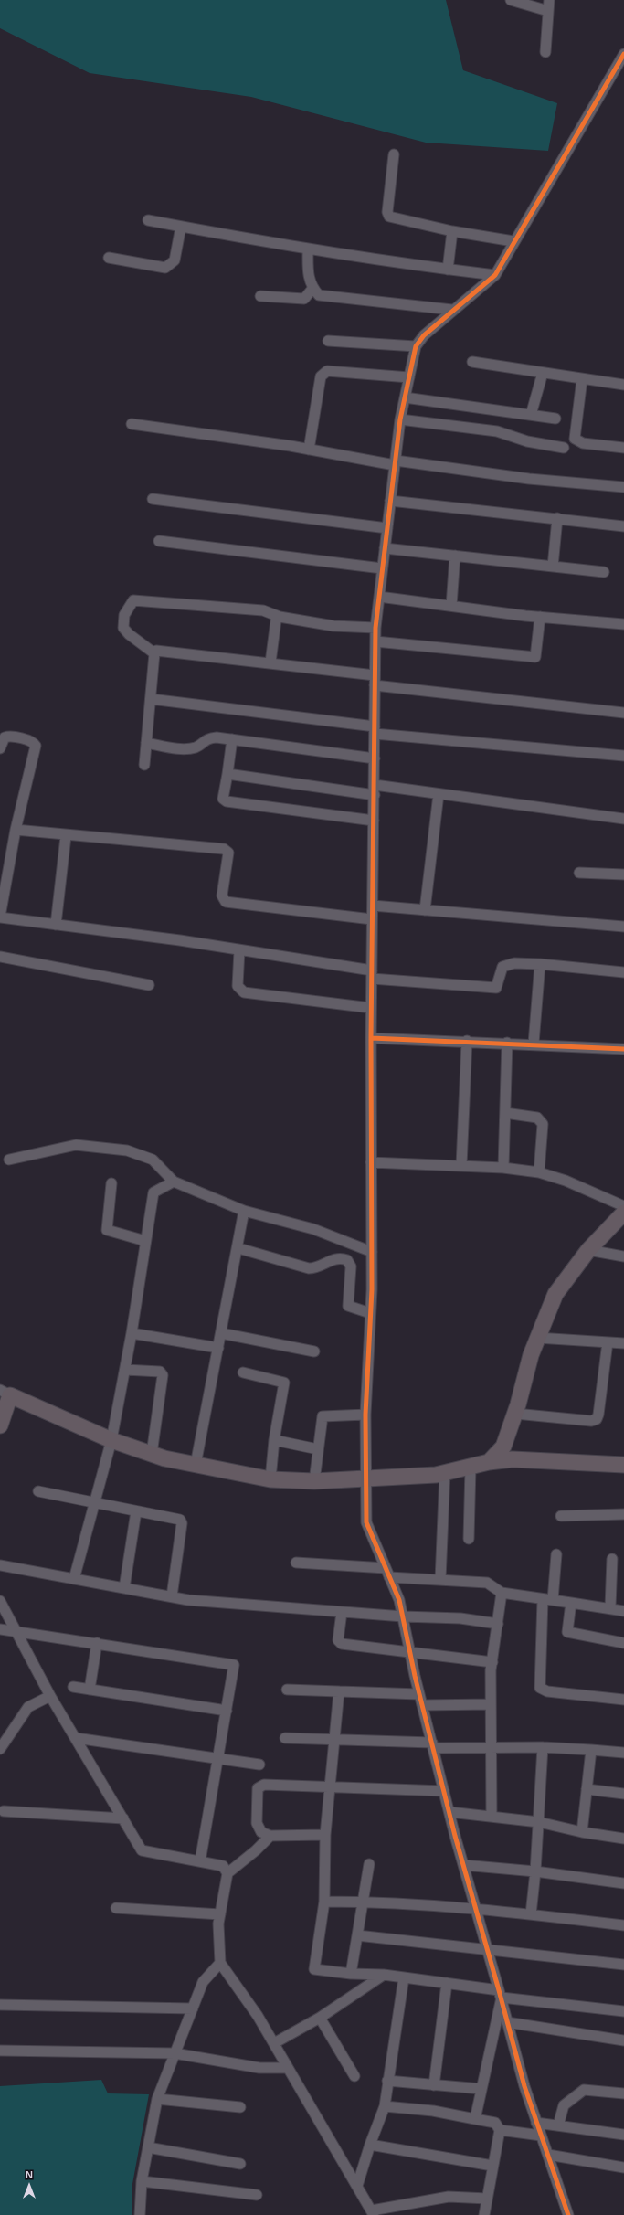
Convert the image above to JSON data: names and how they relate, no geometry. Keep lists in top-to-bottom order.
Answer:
{
  "north": "top"
}
